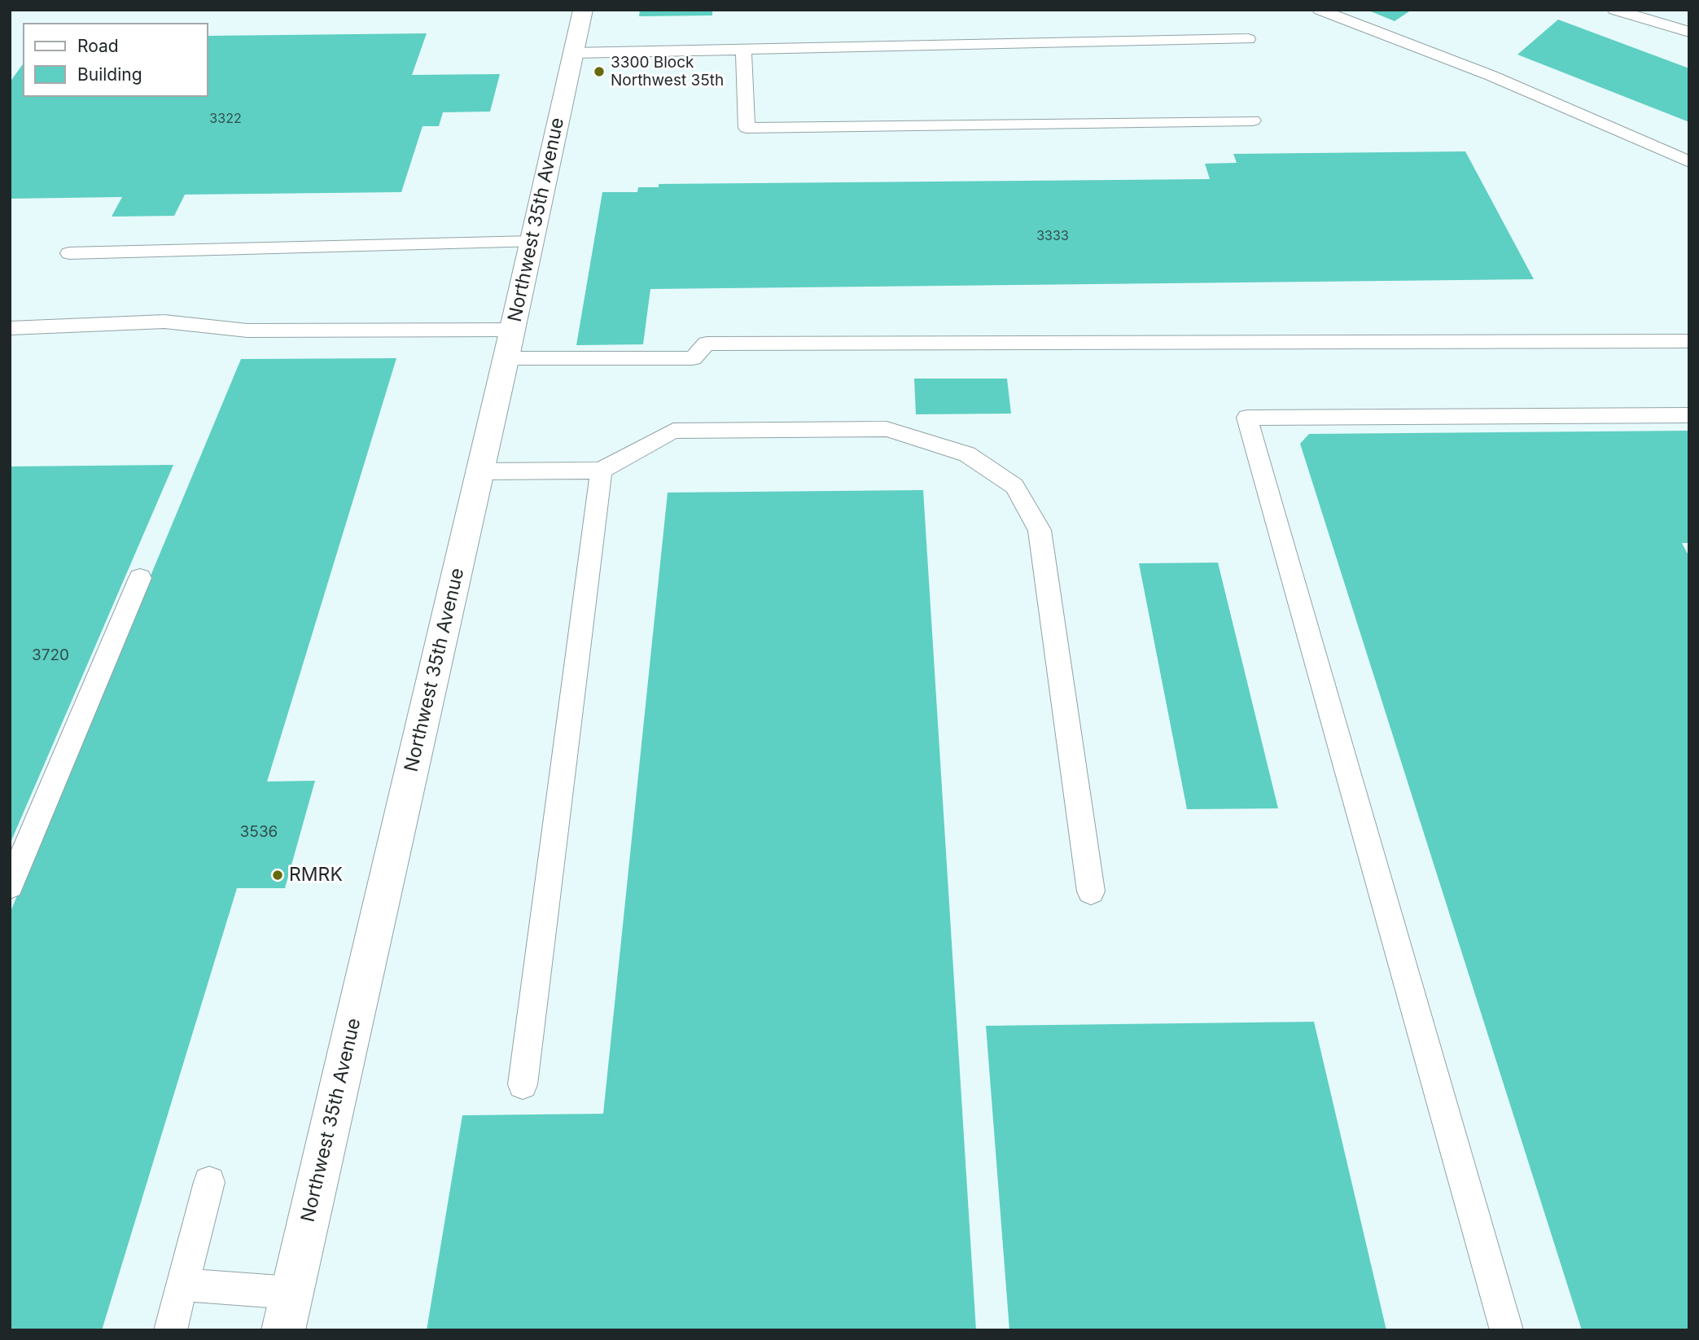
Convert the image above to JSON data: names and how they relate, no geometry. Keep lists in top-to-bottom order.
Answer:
{
  "streets": {
    "street": ["Northwest 35th Avenue"]
  },
  "places": ["3300 Block Northwest 35th", "RMRK"],
  "house_numbers": [
    "3322",
    "3333",
    "3720",
    "3536"
  ],
  "legend": ["Road", "Building"]
}
